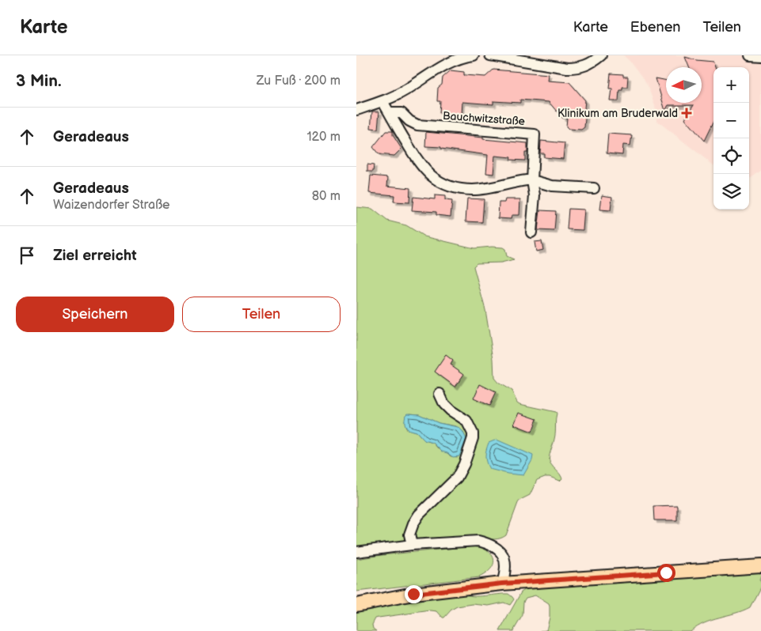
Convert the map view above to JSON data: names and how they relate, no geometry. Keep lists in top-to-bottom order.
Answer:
{
  "streets": {
    "street": ["Bauchwitzstraße"]
  },
  "places": {
    "health": ["Klinikum am Bruderwald"]
  },
  "north": "left",
  "page": {
    "header": "Karte",
    "nav": ["Karte", "Ebenen", "Teilen"],
    "heading": ["3 Min.", "Zu Fuß · 200 m"],
    "map_buttons": ["+", "−"],
    "list": [
      ["Geradeaus", "120 m"],
      ["Geradeaus", "Waizendorfer Straße", "80 m"],
      "Ziel erreicht"
    ],
    "buttons": ["Speichern", "Teilen"]
  }
}
